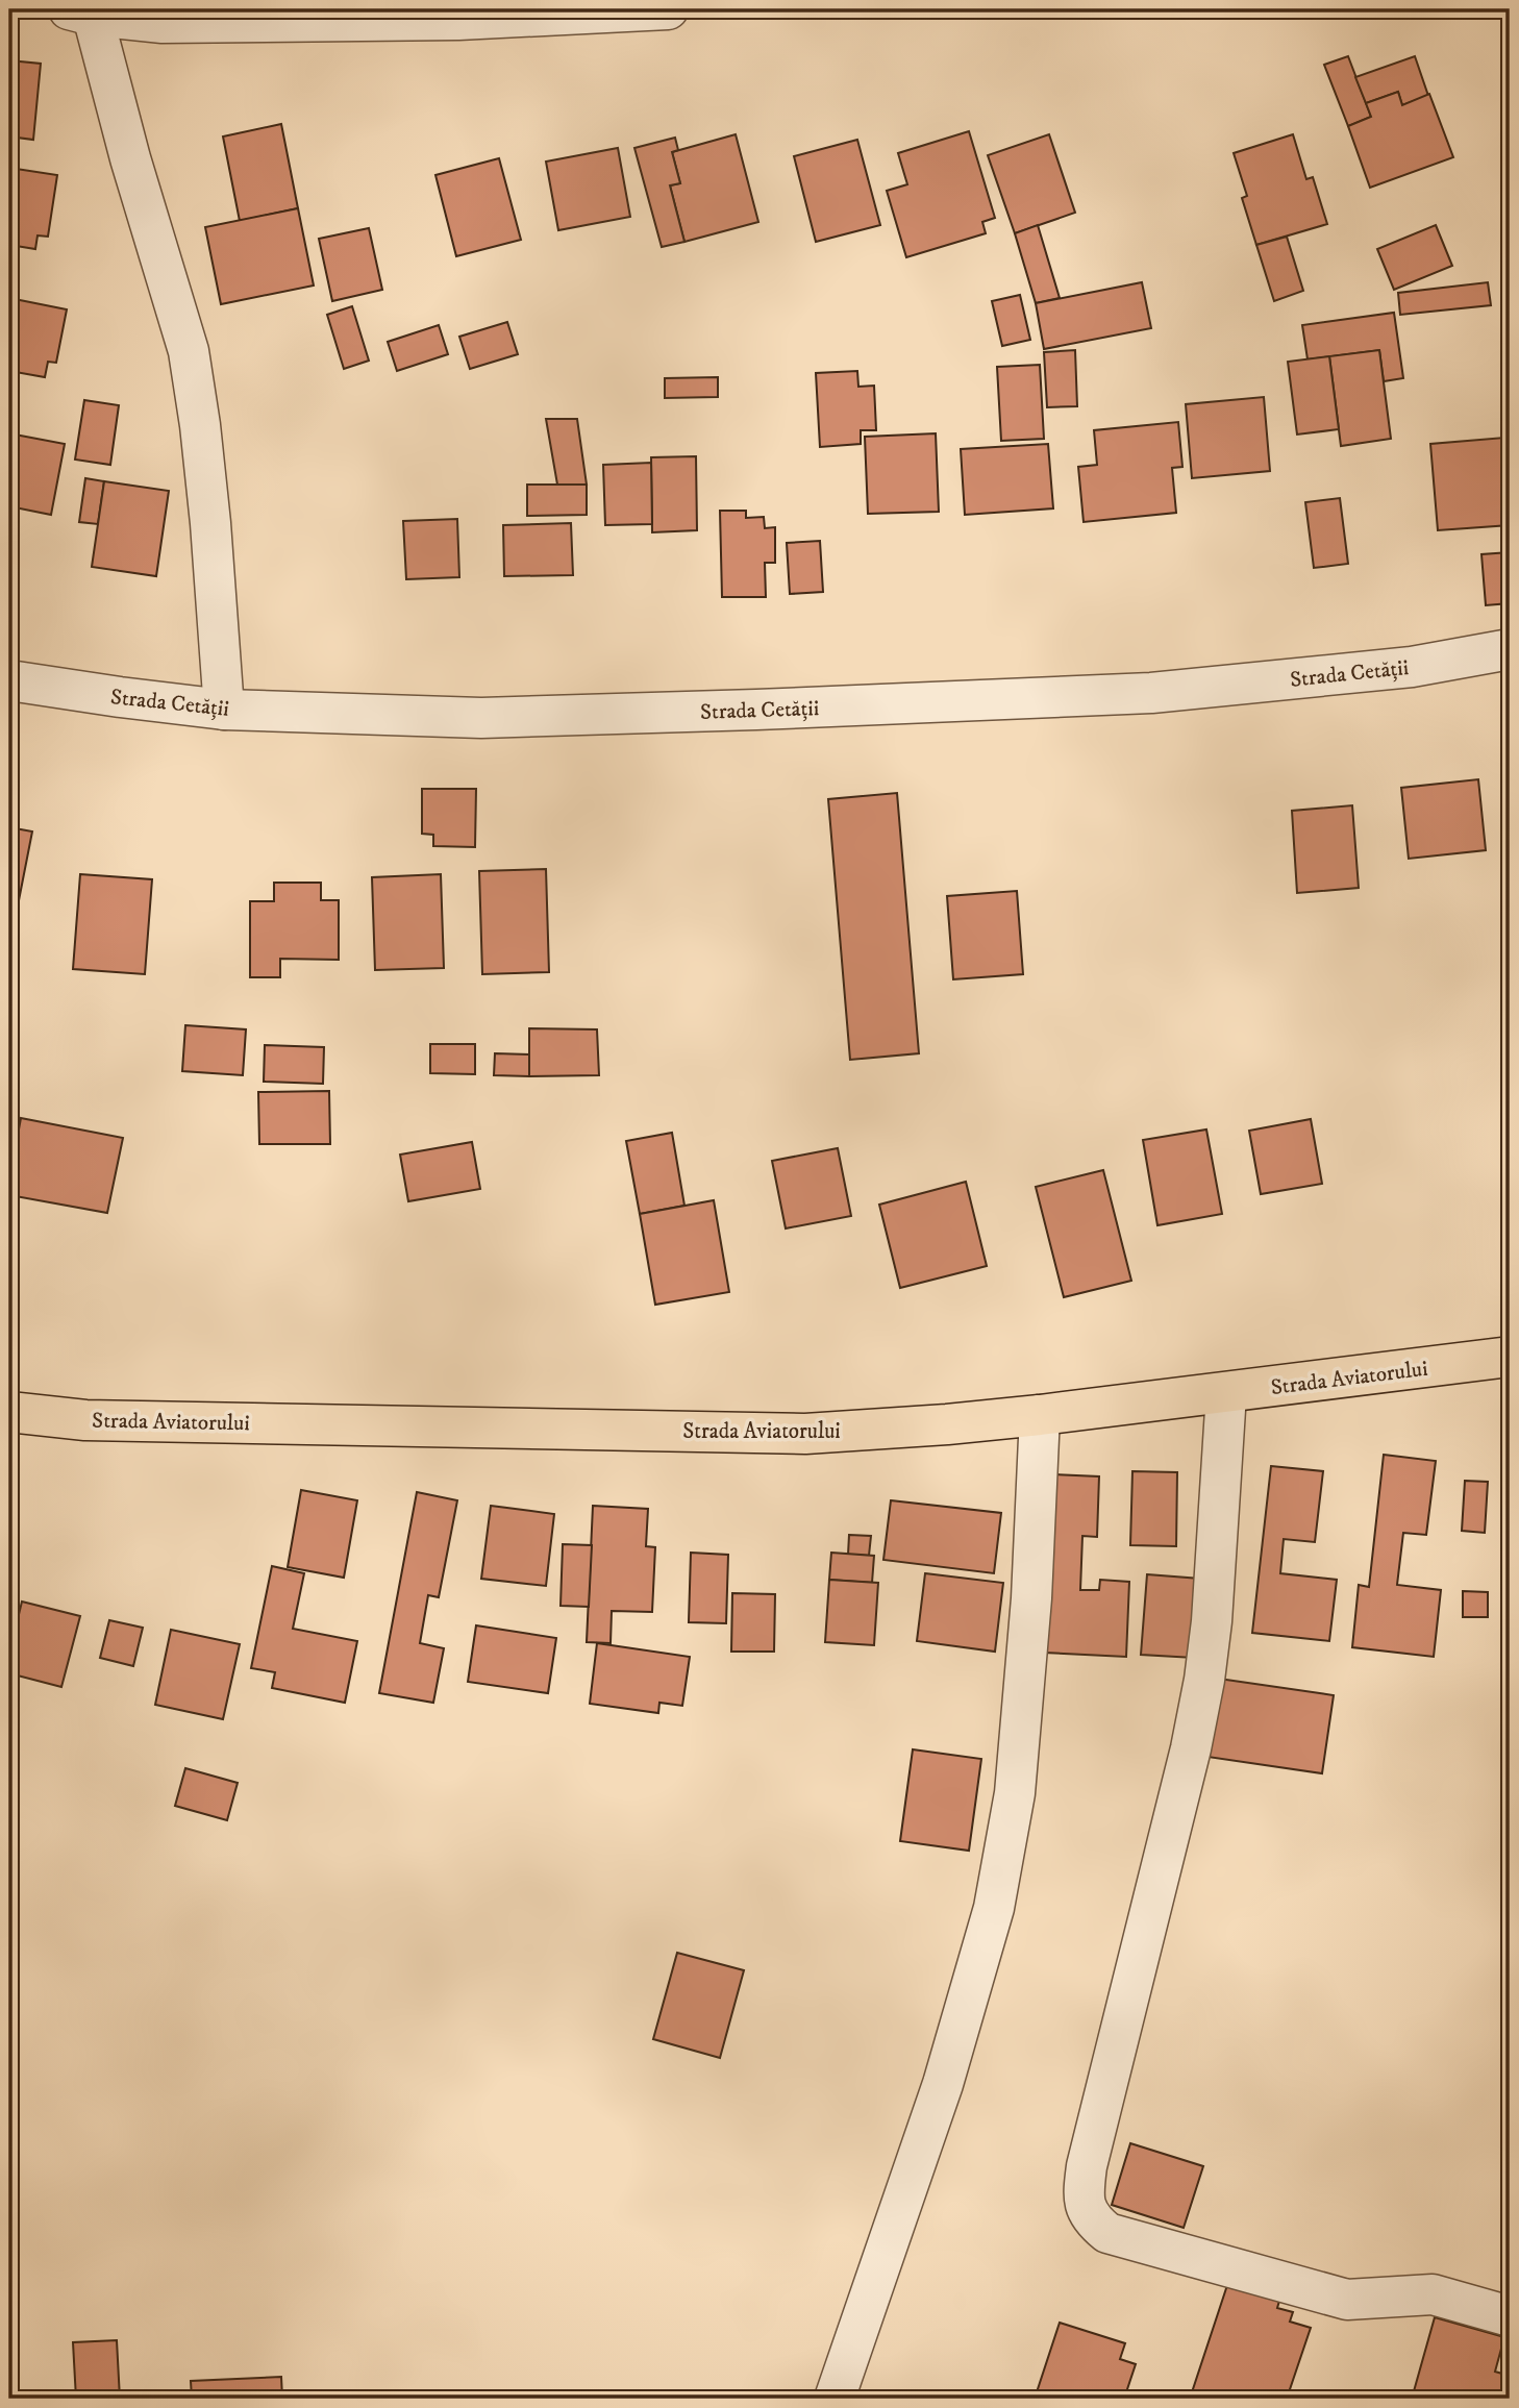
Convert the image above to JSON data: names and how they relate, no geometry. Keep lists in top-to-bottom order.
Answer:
{
  "streets": {
    "main road": ["Strada Aviatorului"],
    "street": ["Strada Cetății"]
  }
}
